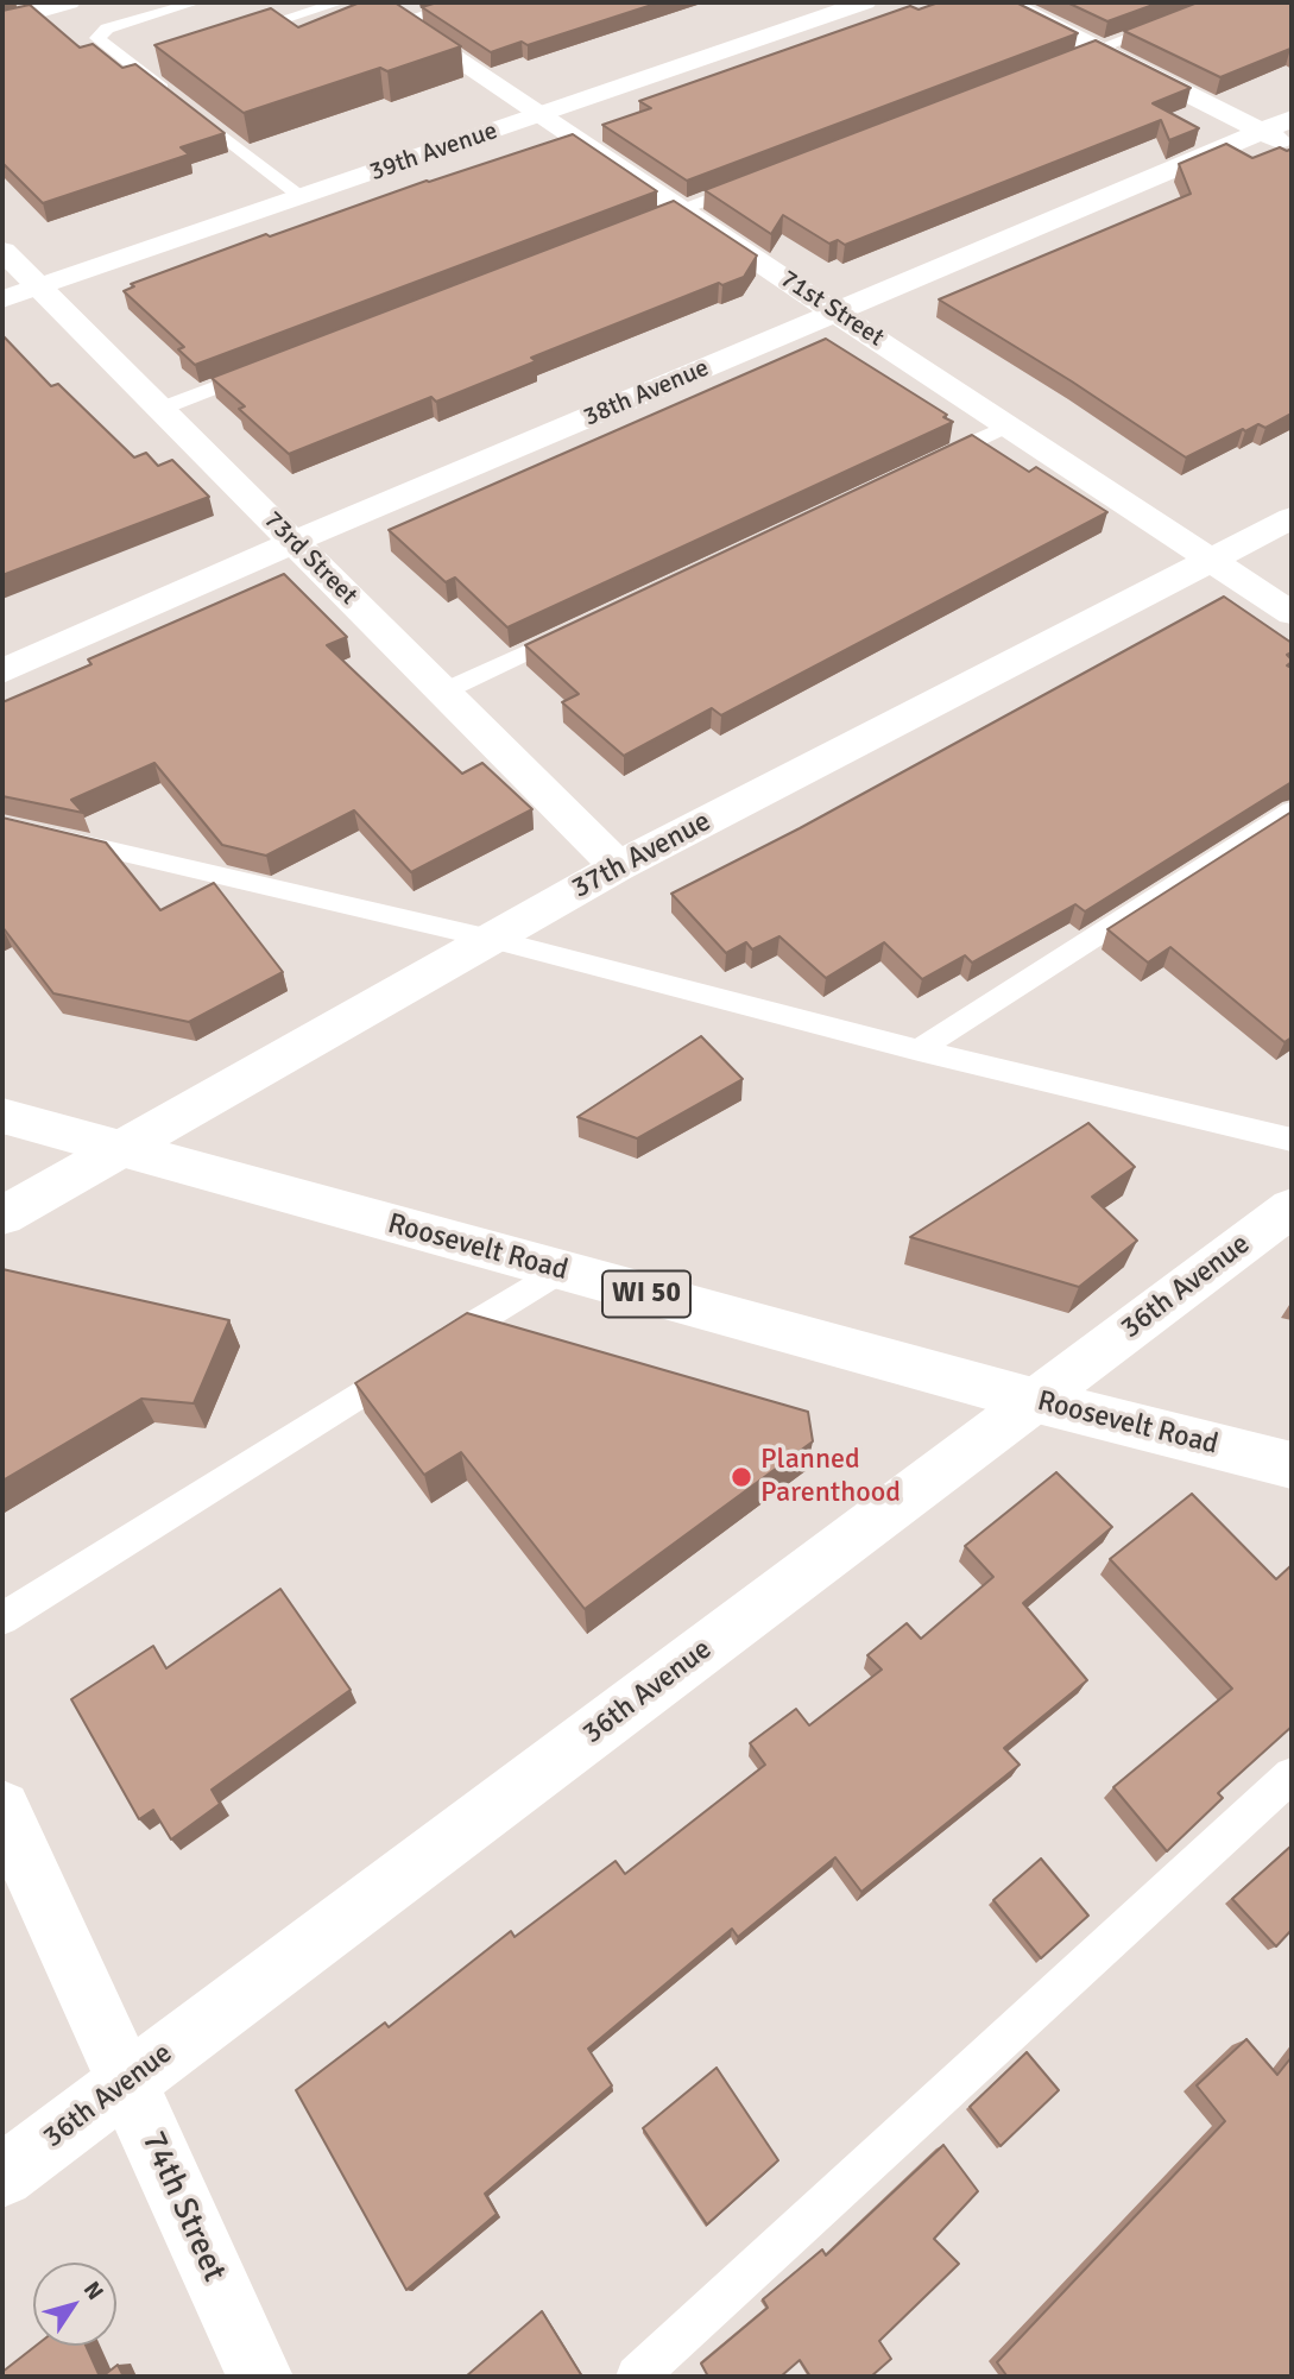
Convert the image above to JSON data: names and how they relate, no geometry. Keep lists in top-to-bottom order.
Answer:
{
  "streets": {
    "street": [
      "39th Avenue",
      "71st Street",
      "38th Avenue",
      "73rd Street",
      "37th Avenue",
      "Roosevelt Road",
      "36th Avenue",
      "WI 50",
      "74th Street"
    ]
  },
  "crossings": [
    ["39th Avenue", "71st Street"],
    ["39th Avenue", "73rd Street"],
    ["71st Street", "38th Avenue"],
    ["71st Street", "37th Avenue"],
    ["38th Avenue", "73rd Street"],
    ["73rd Street", "37th Avenue"],
    ["37th Avenue", "Roosevelt Road"],
    ["Roosevelt Road", "36th Avenue"],
    ["36th Avenue", "74th Street"]
  ],
  "places": ["Planned Parenthood"],
  "north": "top right"
}
